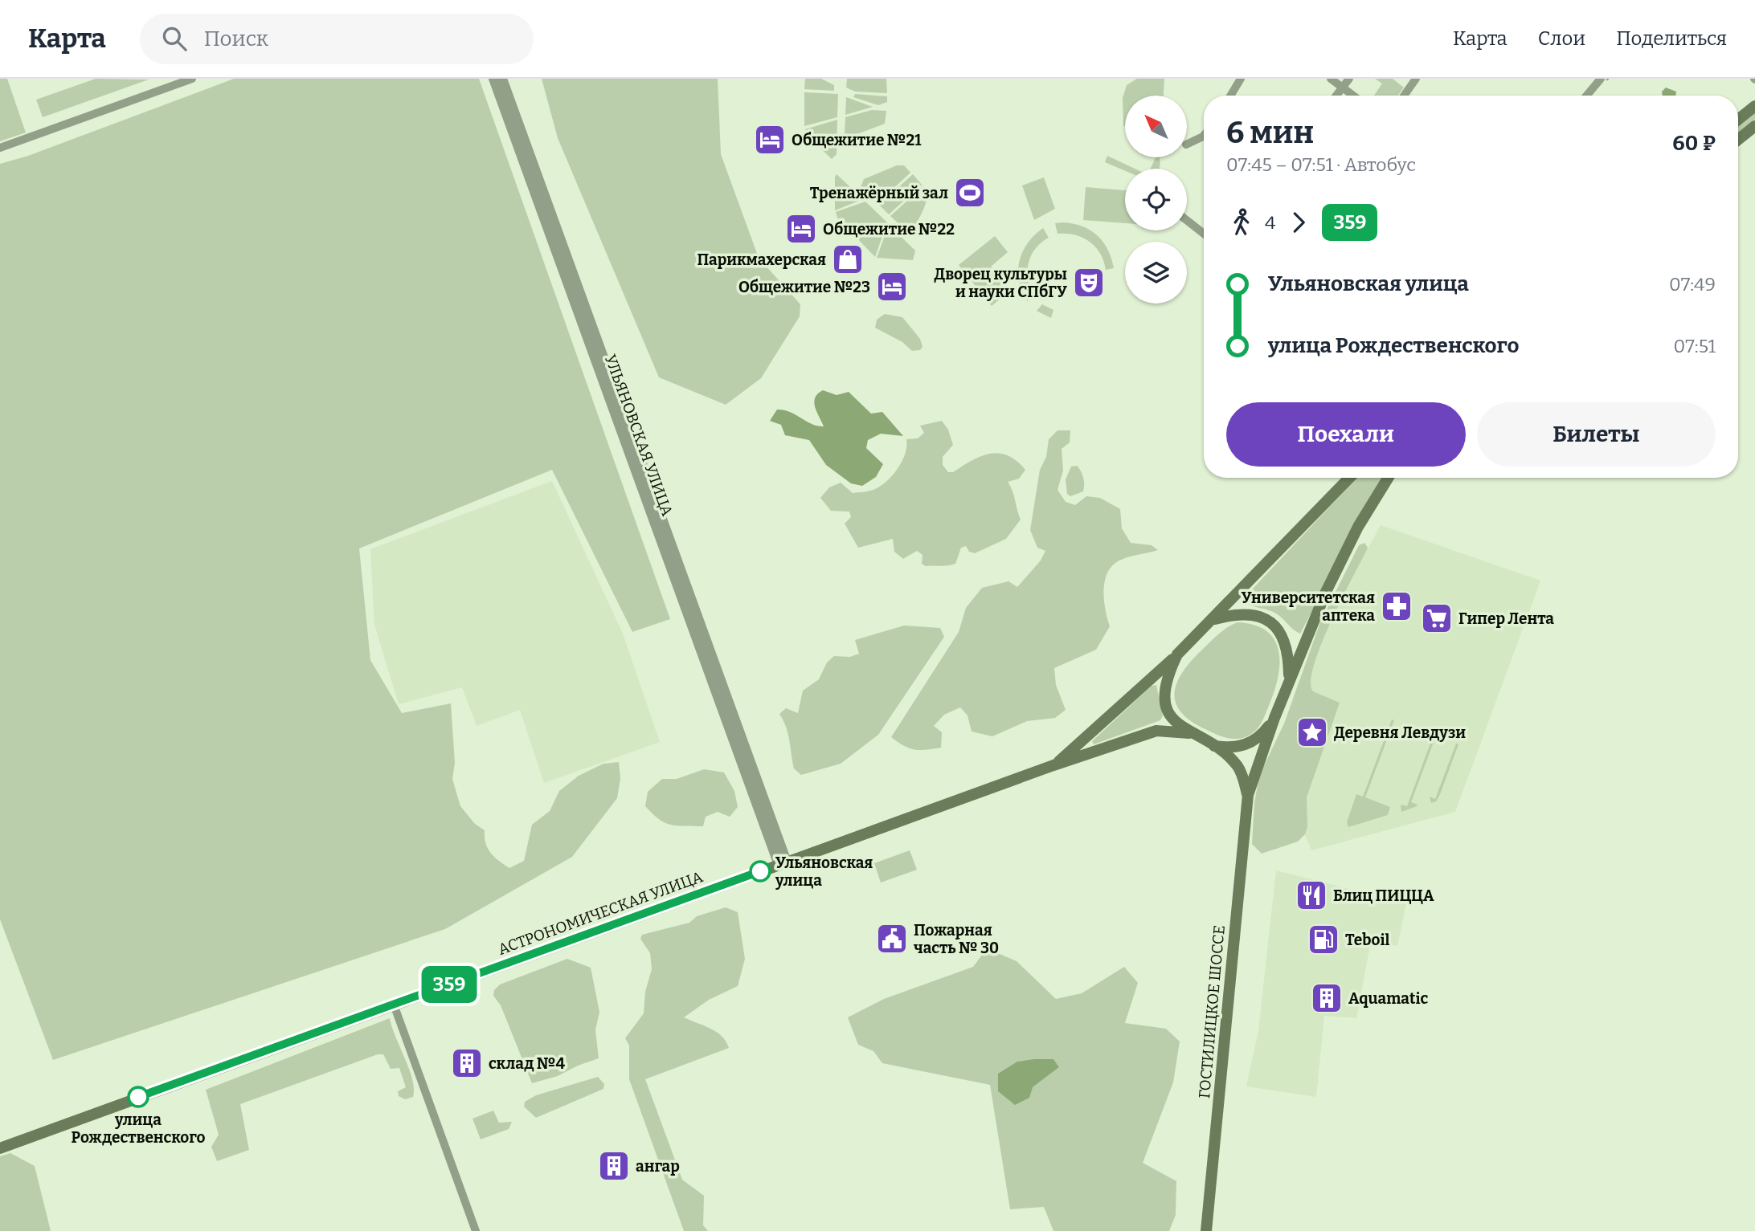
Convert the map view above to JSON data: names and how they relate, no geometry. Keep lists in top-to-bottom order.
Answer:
{
  "streets": {
    "main road": ["АСТРОНОМИЧЕСКАЯ УЛИЦА", "ГОСТИЛИЦКОЕ ШОССЕ"],
    "street": ["УЛЬЯНОВСКАЯ УЛИЦА"]
  },
  "crossings": [
    ["УЛЬЯНОВСКАЯ УЛИЦА", "АСТРОНОМИЧЕСКАЯ УЛИЦА"],
    ["АСТРОНОМИЧЕСКАЯ УЛИЦА", "ГОСТИЛИЦКОЕ ШОССЕ"]
  ],
  "places": {
    "hotel": ["Общежитие №21", "Общежитие №22", "Общежитие №23"],
    "sports": ["Тренажёрный зал"],
    "shop": ["Парикмахерская"],
    "theatre": ["Дворец культуры и науки СПбГУ"],
    "pharmacy": ["Университетская аптека"],
    "supermarket": ["Гипер Лента"],
    "place": ["Деревня Левдузи"],
    "other": ["Ульяновская улица", "улица Рождественского"],
    "restaurant": ["Блиц ПИЦЦА"],
    "public building": ["Пожарная часть № 30"],
    "fuel station": ["Teboil"],
    "building": ["Aquamatic", "склад №4", "ангар"]
  },
  "lines": ["bus line 359"],
  "north": "top left",
  "page": {
    "header": "Карта",
    "search": "Поиск",
    "nav": ["Карта", "Слои", "Поделиться"],
    "on_map": "359",
    "heading": ["6 мин", "07:45 – 07:51 · Автобус", "60 ₽"],
    "legs": ["4", "359"],
    "list": [
      {
        "name": "Ульяновская улица",
        "value": "07:49"
      },
      {
        "name": "улица Рождественского",
        "value": "07:51"
      }
    ],
    "buttons": ["Поехали", "Билеты"]
  }
}
